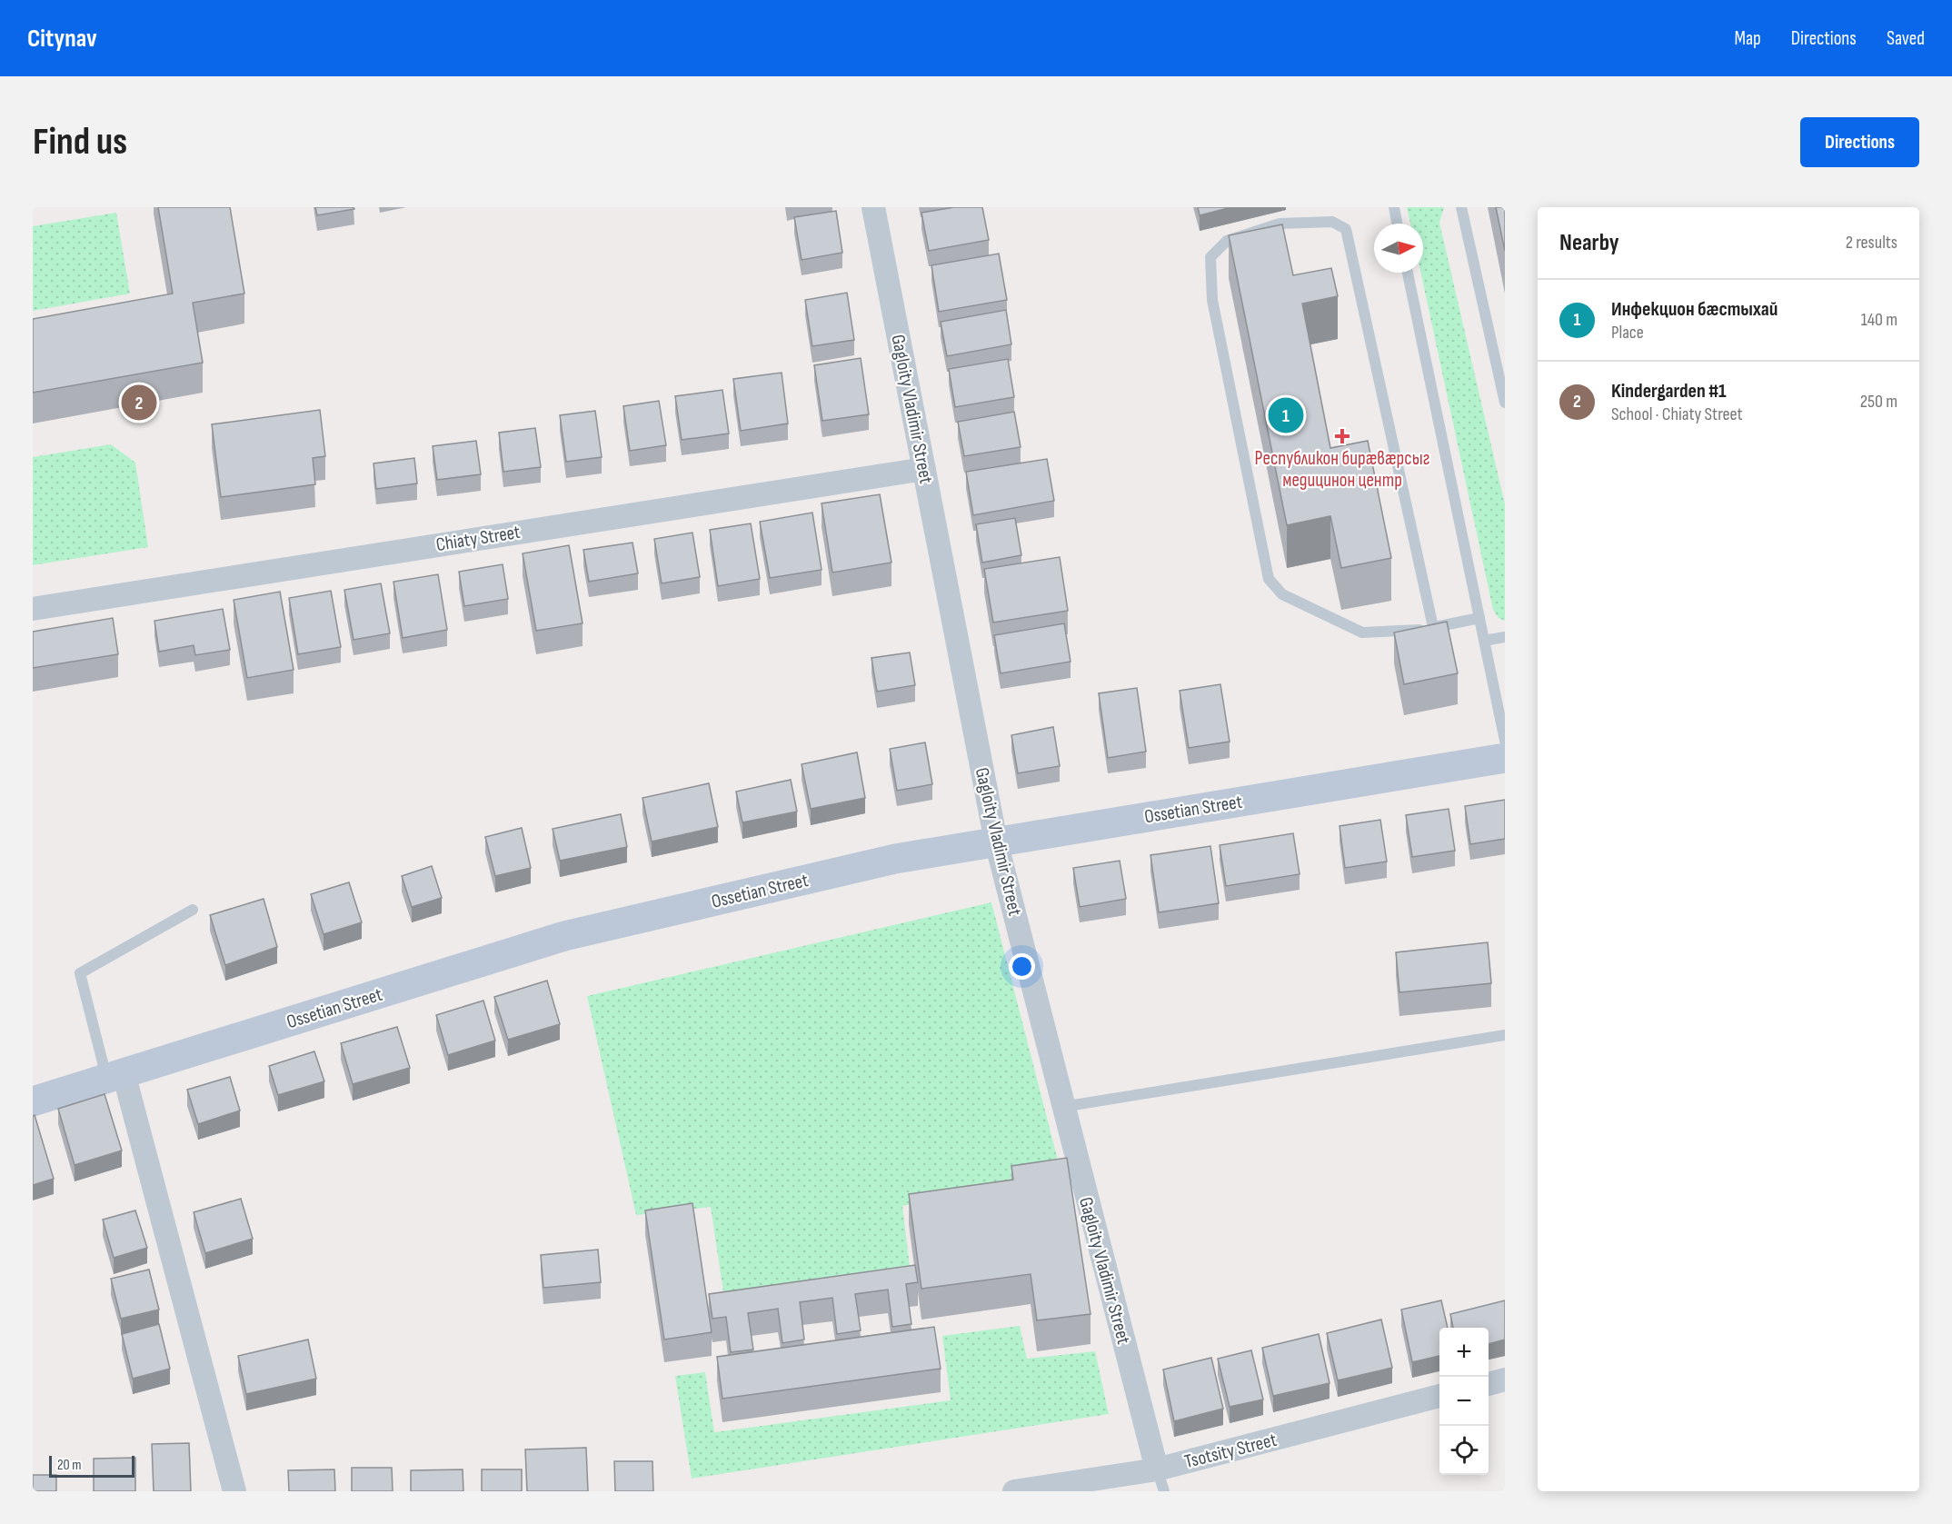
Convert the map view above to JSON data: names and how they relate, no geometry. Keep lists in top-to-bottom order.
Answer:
{
  "streets": {
    "street": [
      "Gagloity Vladimir Street",
      "Chiaty Street",
      "Ossetian Street",
      "Tsotsity Street"
    ]
  },
  "crossings": [
    ["Gagloity Vladimir Street", "Chiaty Street"],
    ["Gagloity Vladimir Street", "Ossetian Street"],
    ["Gagloity Vladimir Street", "Tsotsity Street"]
  ],
  "places": {
    "health": ["Республикон бирæвæрсыг медицинон центр"]
  },
  "scale_bar": "20 m",
  "north": "right",
  "page": {
    "header": "Citynav",
    "nav": ["Map", "Directions", "Saved"],
    "buttons": "Directions",
    "title": "Find us",
    "heading": ["Nearby", "2 results"],
    "list": [
      {
        "mark": "1",
        "name": "Инфекцион бæстыхай",
        "note": "Place",
        "value": "140 m"
      },
      {
        "mark": "2",
        "name": "Kindergarden #1",
        "note": "School · Chiaty Street",
        "value": "250 m"
      }
    ],
    "pins": ["2", "1"],
    "map_buttons": ["+", "−"],
    "scale": "20 m"
  }
}
